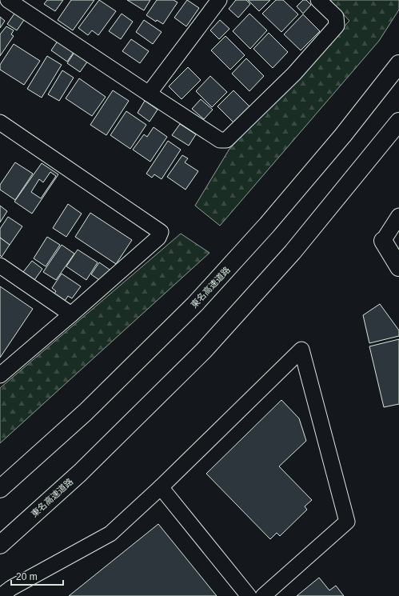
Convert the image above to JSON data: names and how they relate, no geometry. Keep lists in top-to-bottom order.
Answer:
{
  "streets": {
    "main road": ["東名高速道路"]
  },
  "scale_bar": "20 m"
}
